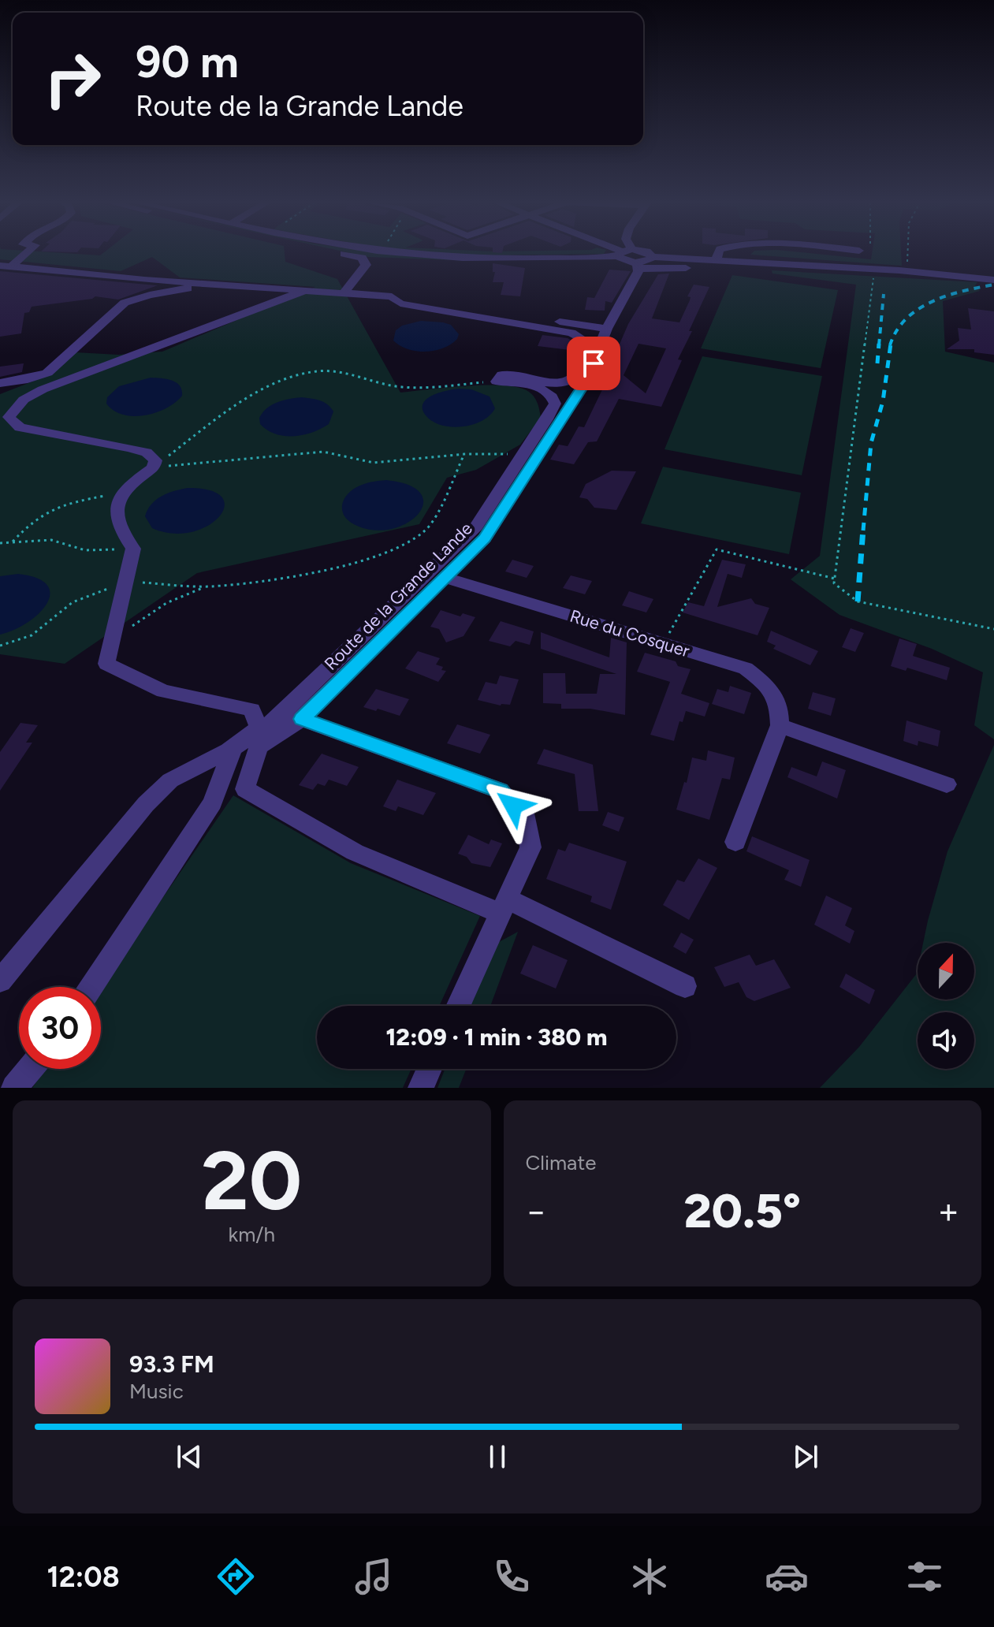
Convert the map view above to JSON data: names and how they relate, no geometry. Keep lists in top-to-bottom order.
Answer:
{
  "streets": {
    "street": ["Route de la Grande Lande", "Rue du Cosquer"]
  },
  "crossings": [
    ["Route de la Grande Lande", "Rue du Cosquer"]
  ],
  "north": "top",
  "page": {
    "turn": ["90 m", "Route de la Grande Lande"],
    "limit": "30",
    "trip": "12:09 · 1 min · 380 m",
    "tile": [
      ["20", "km/h"],
      "Climate"
    ],
    "heat": ["−", "20.5°", "+"],
    "song": ["93.3 FM", "Music"],
    "tabs": "12:08"
  }
}
